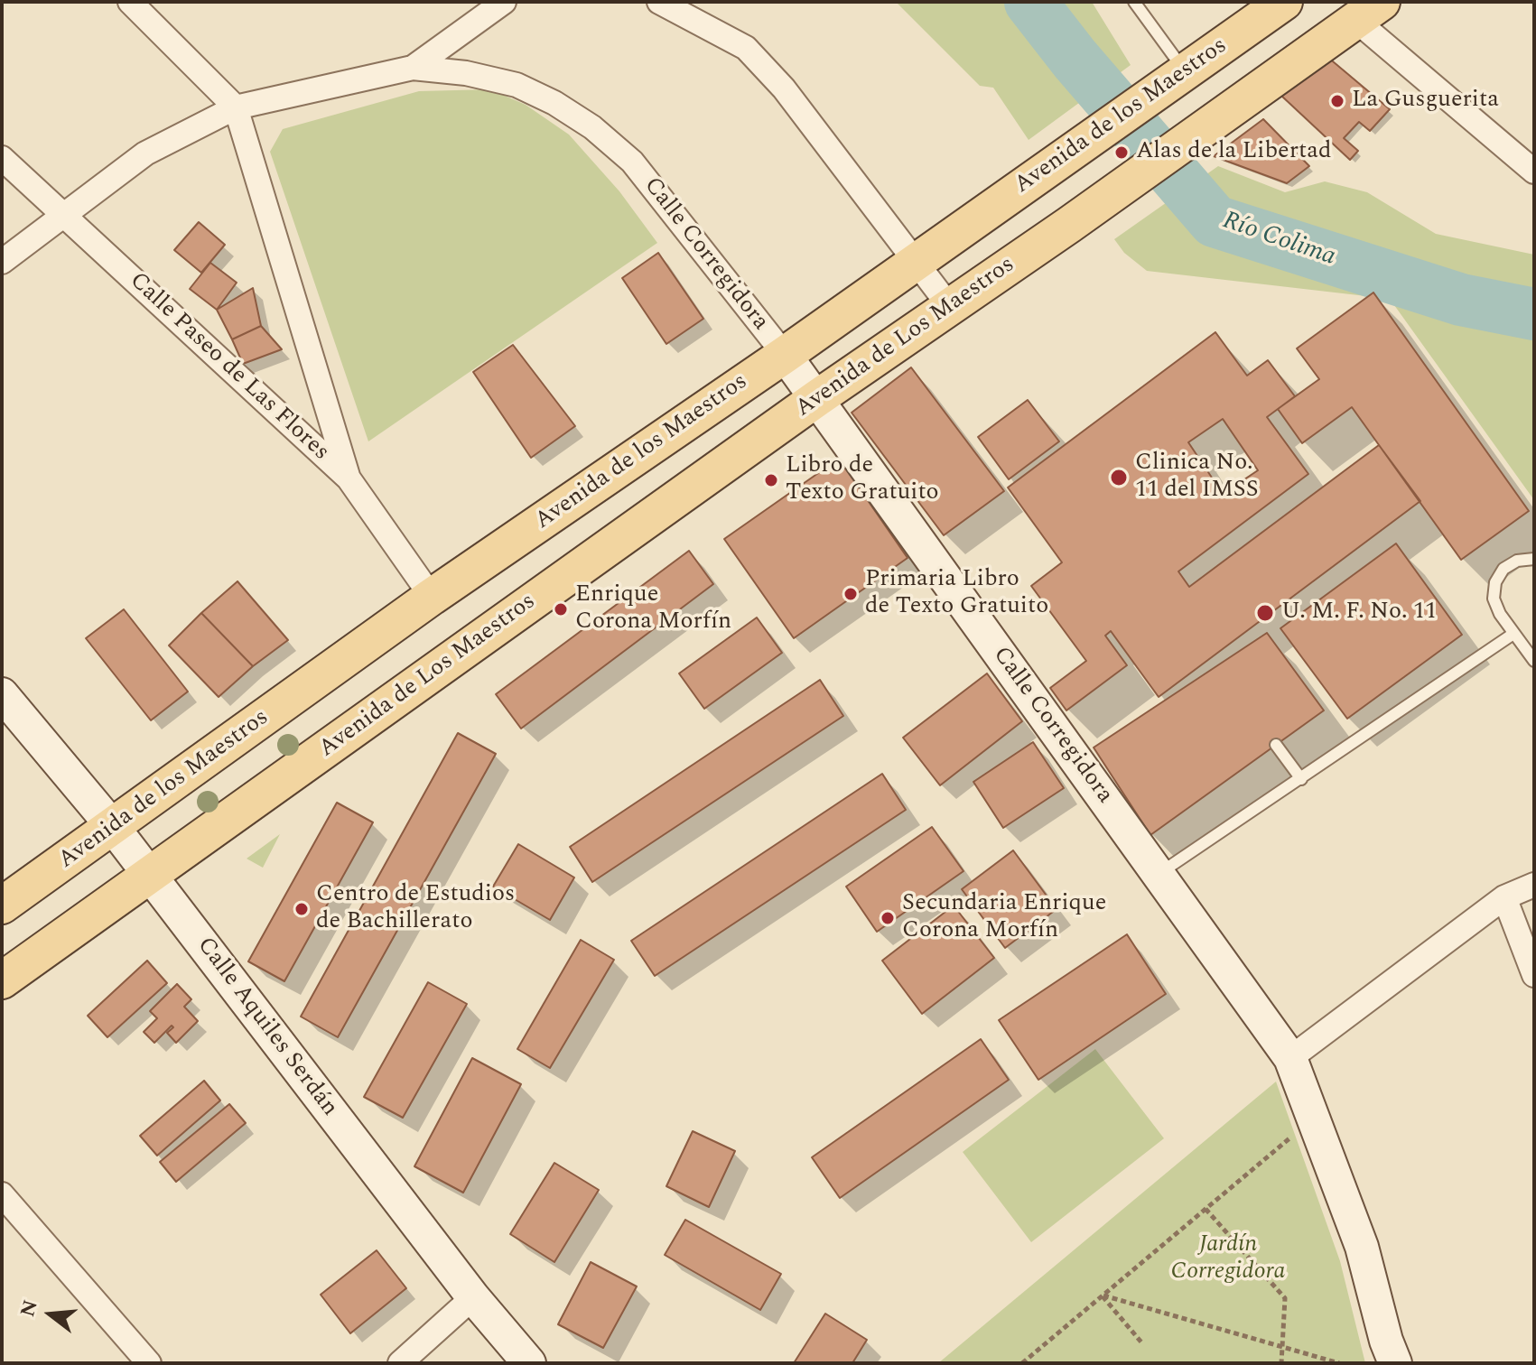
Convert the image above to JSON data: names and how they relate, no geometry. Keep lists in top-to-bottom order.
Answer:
{
  "streets": {
    "main road": ["Avenida de los Maestros", "Avenida de Los Maestros"],
    "street": ["Calle Corregidora", "Calle Paseo de Las Flores", "Calle Aquiles Serdán"]
  },
  "crossings": [
    ["Avenida de los Maestros", "Calle Corregidora"],
    ["Avenida de los Maestros", "Calle Paseo de Las Flores"],
    ["Avenida de los Maestros", "Calle Aquiles Serdán"],
    ["Calle Corregidora", "Avenida de Los Maestros"],
    ["Avenida de Los Maestros", "Calle Aquiles Serdán"]
  ],
  "water": ["Río Colima"],
  "parks": ["Jardín Corregidora"],
  "places": [
    "La Gusguerita",
    "Alas de la Libertad",
    "Clinica No. 11 del IMSS",
    "Libro de Texto Gratuito",
    "Primaria Libro de Texto Gratuito",
    "Enrique Corona Morfín",
    "U. M. F. No. 11",
    "Centro de Estudios de Bachillerato",
    "Secundaria Enrique Corona Morfín"
  ],
  "north": "left"
}
